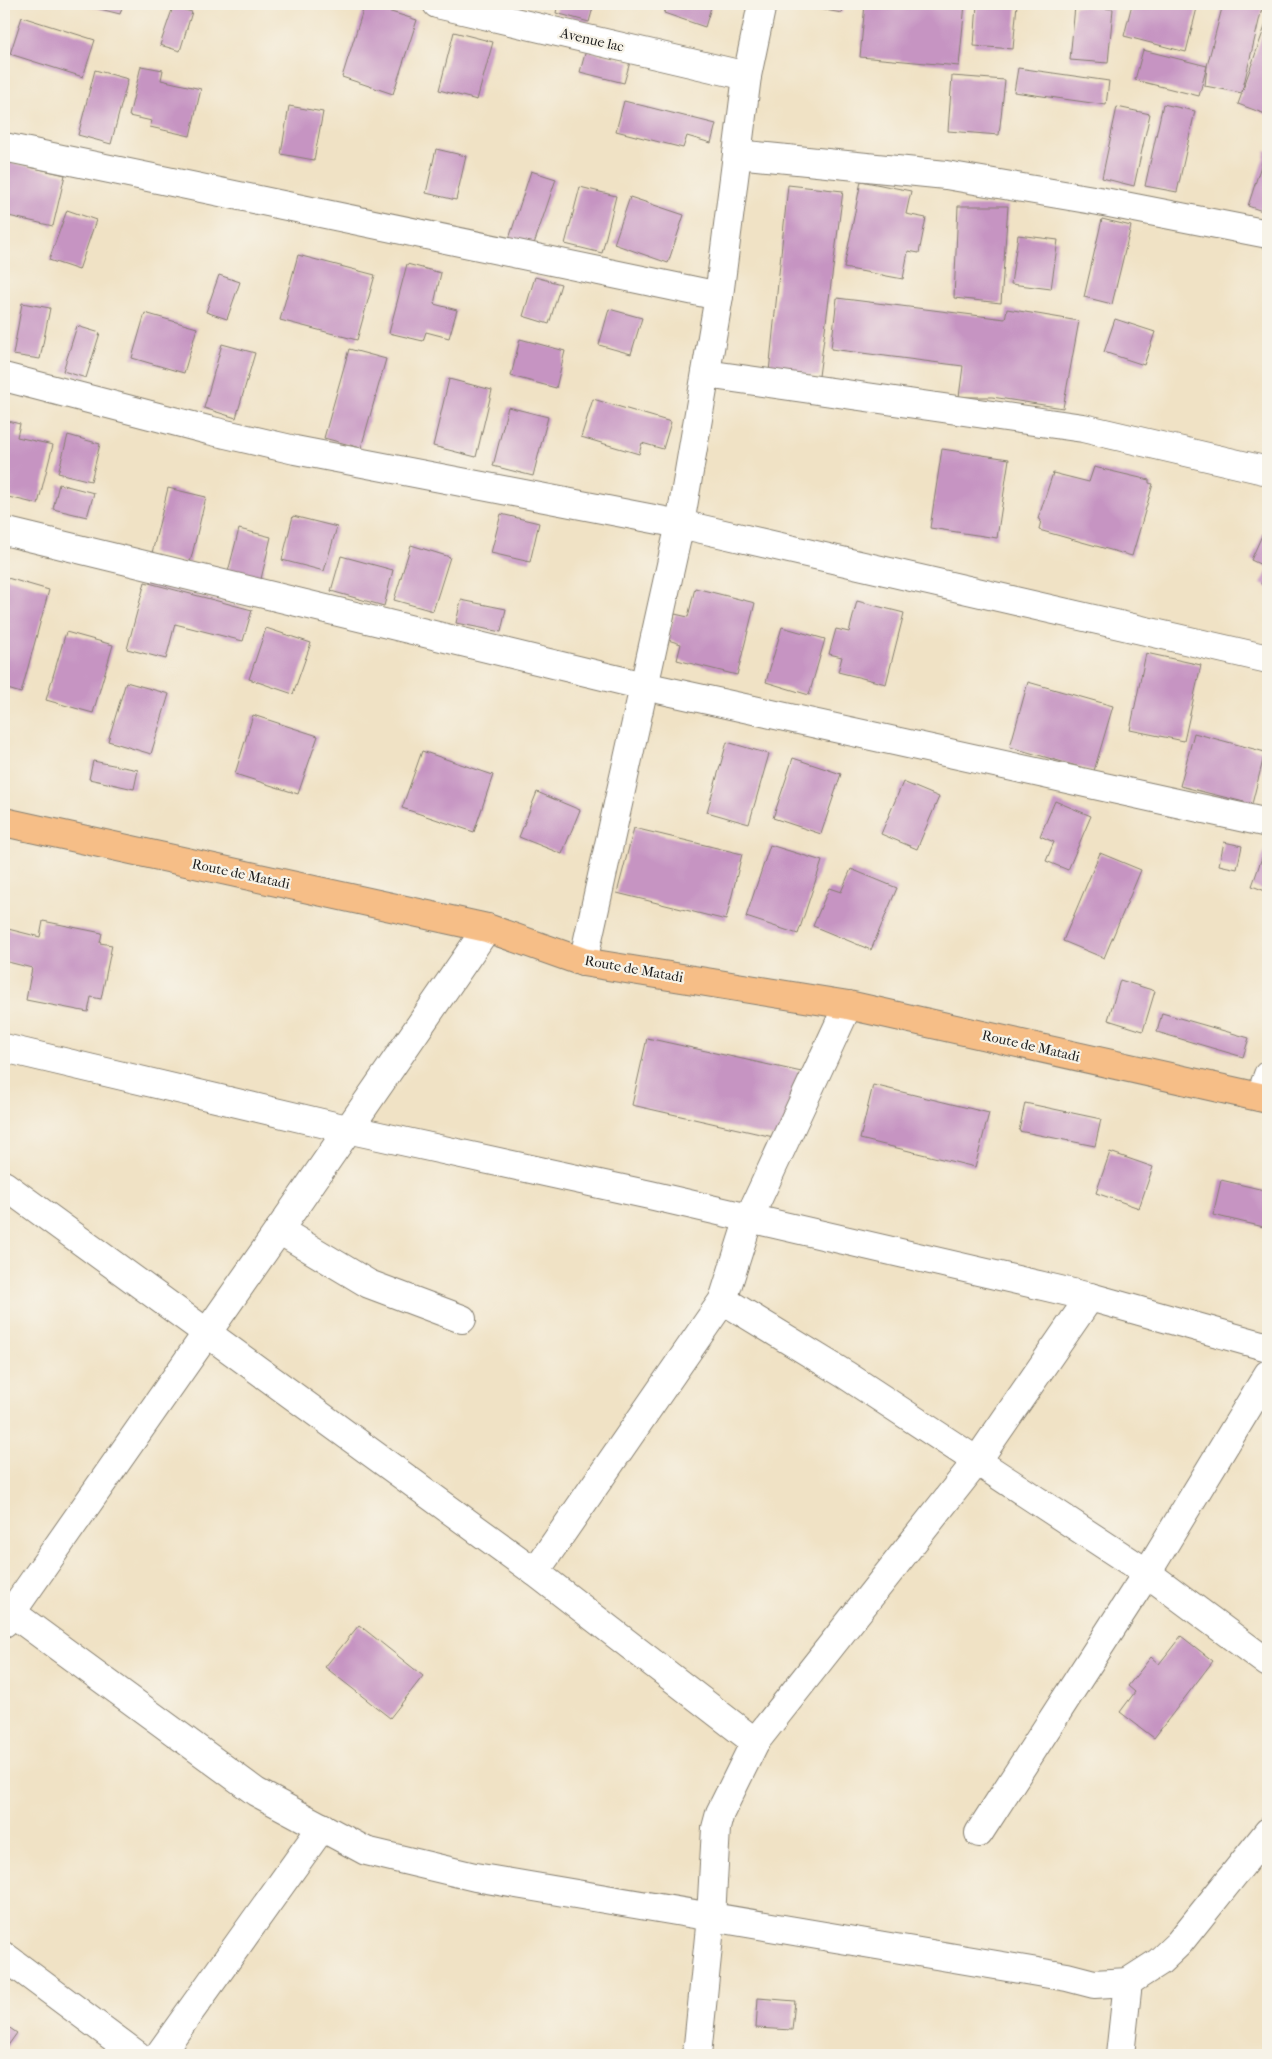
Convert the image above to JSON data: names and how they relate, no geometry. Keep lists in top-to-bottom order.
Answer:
{
  "streets": {
    "main road": ["Route de Matadi"],
    "street": ["Avenue lac"]
  }
}
